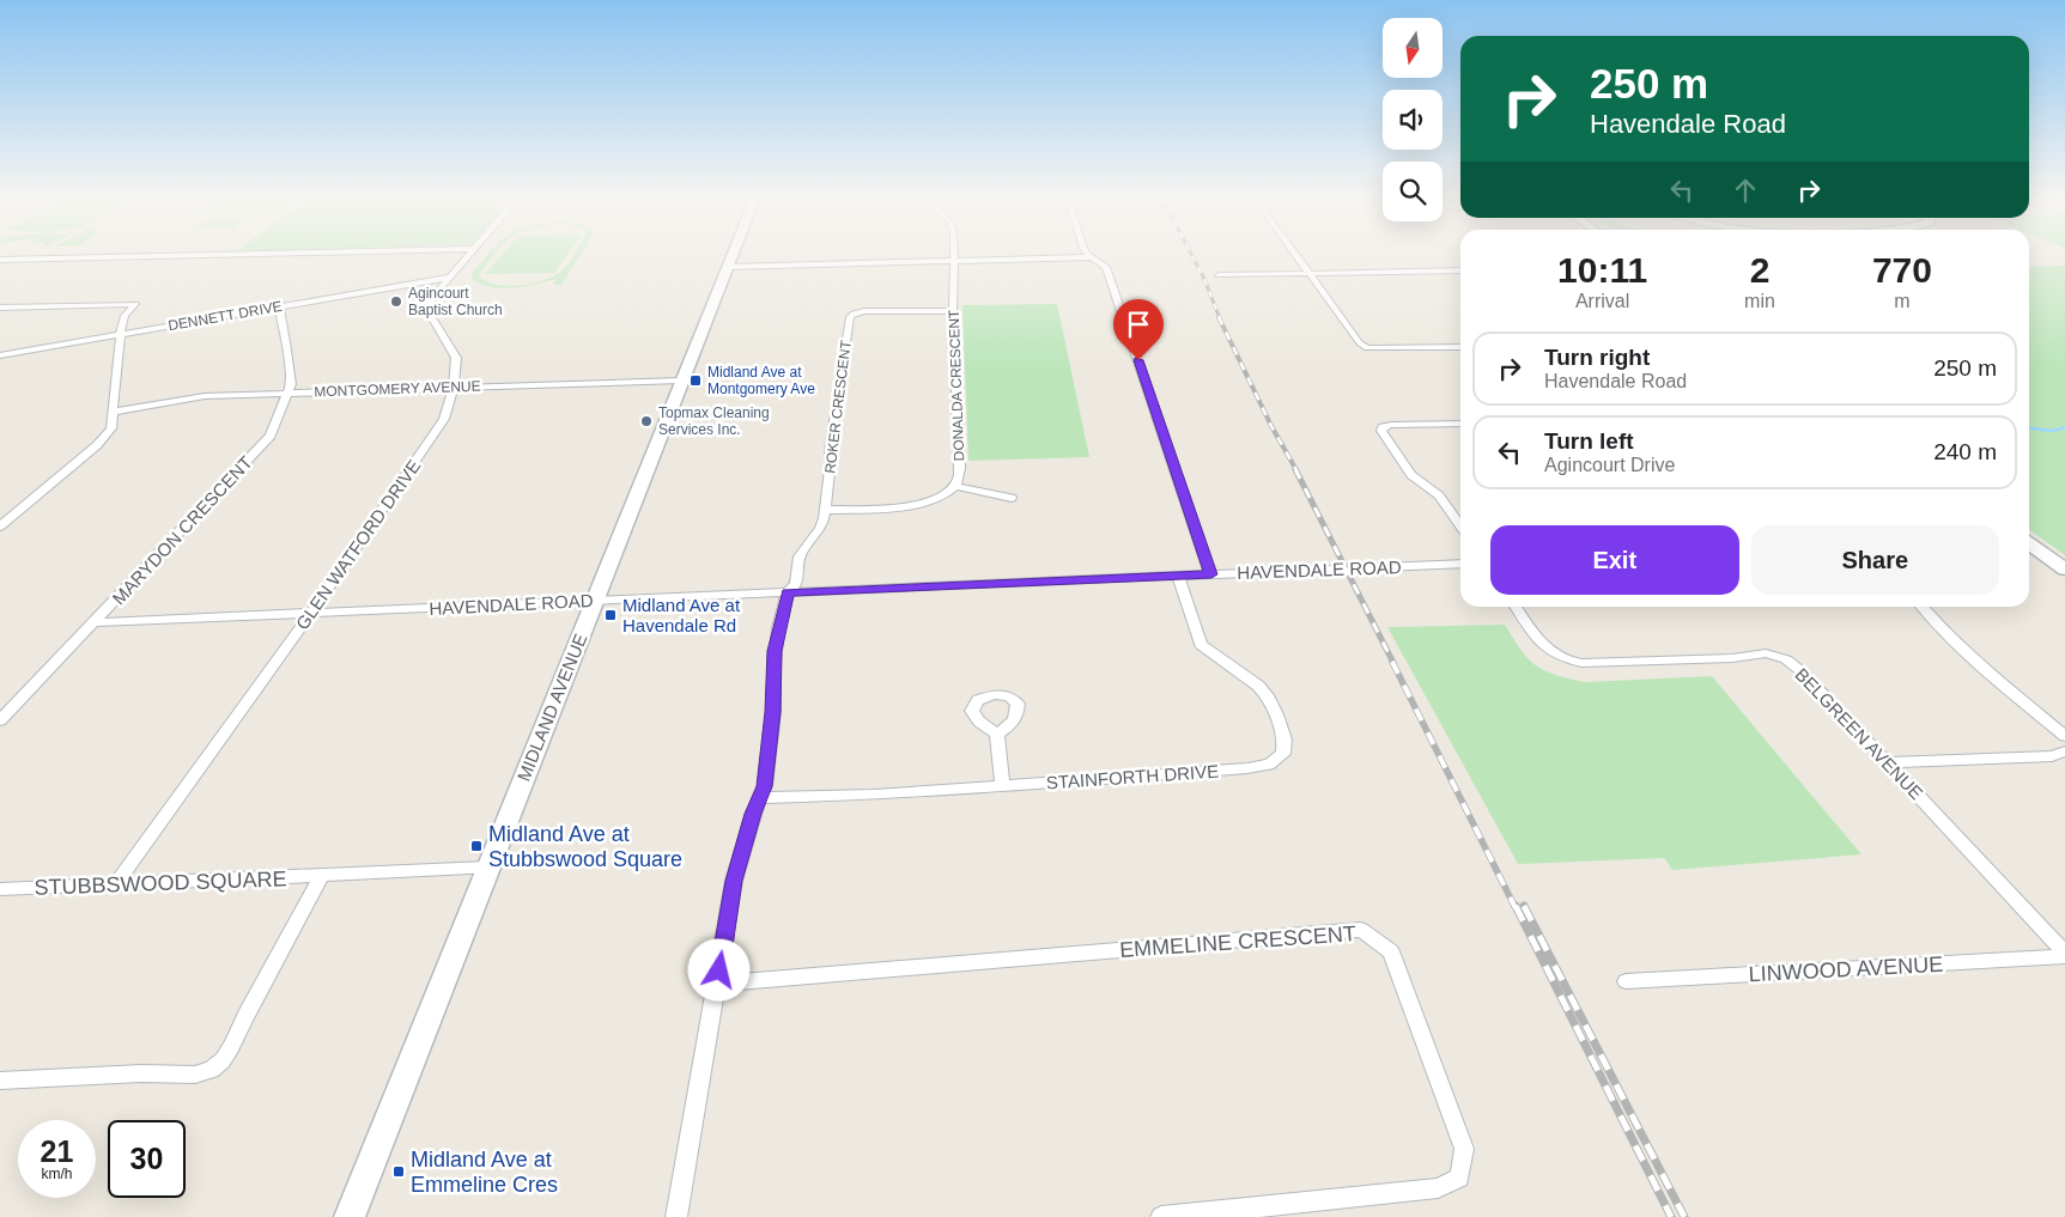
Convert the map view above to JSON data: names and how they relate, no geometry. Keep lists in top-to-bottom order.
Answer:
{
  "streets": {
    "main road": ["MIDLAND AVENUE"],
    "street": [
      "DENNETT DRIVE",
      "DONALDA CRESCENT",
      "MONTGOMERY AVENUE",
      "ROKER CRESCENT",
      "MARYDON CRESCENT",
      "GLEN WATFORD DRIVE",
      "HAVENDALE ROAD",
      "BELGREEN AVENUE",
      "STAINFORTH DRIVE",
      "STUBBSWOOD SQUARE",
      "EMMELINE CRESCENT",
      "LINWOOD AVENUE"
    ]
  },
  "crossings": [
    ["DENNETT DRIVE", "MARYDON CRESCENT"],
    ["DENNETT DRIVE", "GLEN WATFORD DRIVE"],
    ["DONALDA CRESCENT", "ROKER CRESCENT"],
    ["MONTGOMERY AVENUE", "MARYDON CRESCENT"],
    ["MONTGOMERY AVENUE", "GLEN WATFORD DRIVE"],
    ["MONTGOMERY AVENUE", "MIDLAND AVENUE"],
    ["ROKER CRESCENT", "HAVENDALE ROAD"],
    ["ROKER CRESCENT", "STAINFORTH DRIVE"],
    ["ROKER CRESCENT", "EMMELINE CRESCENT"],
    ["MARYDON CRESCENT", "HAVENDALE ROAD"],
    ["GLEN WATFORD DRIVE", "HAVENDALE ROAD"],
    ["GLEN WATFORD DRIVE", "STUBBSWOOD SQUARE"],
    ["HAVENDALE ROAD", "MIDLAND AVENUE"],
    ["HAVENDALE ROAD", "STAINFORTH DRIVE"],
    ["MIDLAND AVENUE", "STUBBSWOOD SQUARE"],
    ["BELGREEN AVENUE", "LINWOOD AVENUE"]
  ],
  "places": {
    "other": ["Agincourt Baptist Church", "Topmax Cleaning Services Inc."],
    "transit": [
      "Midland Ave at Montgomery Ave",
      "Midland Ave at Havendale Rd",
      "Midland Ave at Stubbswood Square",
      "Midland Ave at Emmeline Cres"
    ]
  },
  "north": "bottom",
  "page": {
    "turn": ["250 m", "Havendale Road"],
    "eta": [
      "10:11",
      "Arrival",
      "2",
      "min",
      "770",
      "m"
    ],
    "list": [
      {
        "name": "Turn right",
        "note": "Havendale Road",
        "value": "250 m"
      },
      {
        "name": "Turn left",
        "note": "Agincourt Drive",
        "value": "240 m"
      }
    ],
    "buttons": ["Exit", "Share"],
    "speed": "21 km/h",
    "limit": "30"
  }
}
